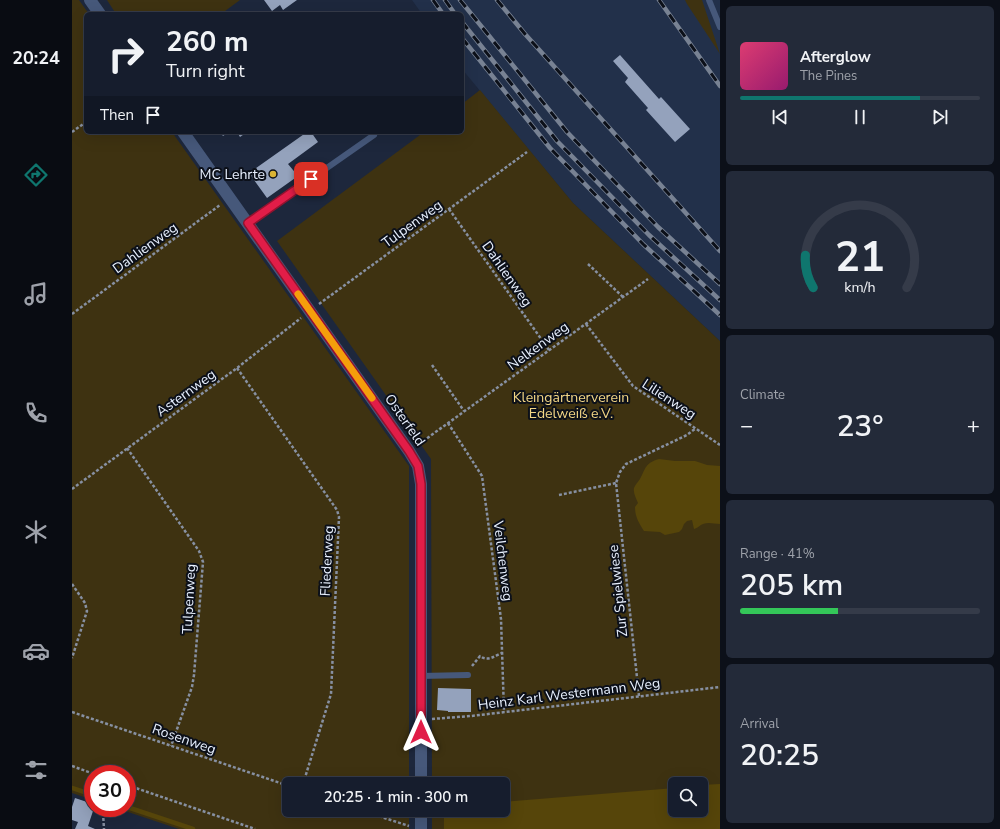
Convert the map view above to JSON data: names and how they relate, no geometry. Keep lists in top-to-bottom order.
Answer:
{
  "streets": {
    "street": ["Osterfeld"],
    "path": [
      "Tulpenweg",
      "Dahlienweg",
      "Nelkenweg",
      "Asternweg",
      "Lilienweg",
      "Fliederweg",
      "Veilchenweg",
      "Zur Spielwiese",
      "Heinz Karl Westermann Weg",
      "Rosenweg"
    ]
  },
  "crossings": [
    ["Tulpenweg", "Dahlienweg"],
    ["Tulpenweg", "Asternweg"],
    ["Tulpenweg", "Osterfeld"],
    ["Tulpenweg", "Rosenweg"],
    ["Dahlienweg", "Nelkenweg"],
    ["Dahlienweg", "Osterfeld"],
    ["Nelkenweg", "Lilienweg"],
    ["Nelkenweg", "Osterfeld"],
    ["Nelkenweg", "Veilchenweg"],
    ["Asternweg", "Osterfeld"],
    ["Asternweg", "Fliederweg"],
    ["Osterfeld", "Heinz Karl Westermann Weg"],
    ["Veilchenweg", "Heinz Karl Westermann Weg"],
    ["Zur Spielwiese", "Heinz Karl Westermann Weg"]
  ],
  "parks": ["Kleingärtnerverein Edelweiß e.V."],
  "places": ["MC Lehrte"],
  "page": {
    "tabs": "20:24",
    "turn": ["260 m", "Turn right"],
    "song": ["Afterglow", "The Pines"],
    "then": "Then",
    "tile": [
      "Climate",
      ["Range · 41%", "205 km"],
      ["Arrival", "20:25"]
    ],
    "heat": ["−", "23°", "+"],
    "limit": "30",
    "trip": "20:25 · 1 min · 300 m",
    "gauge": ["21", "km/h"]
  }
}
